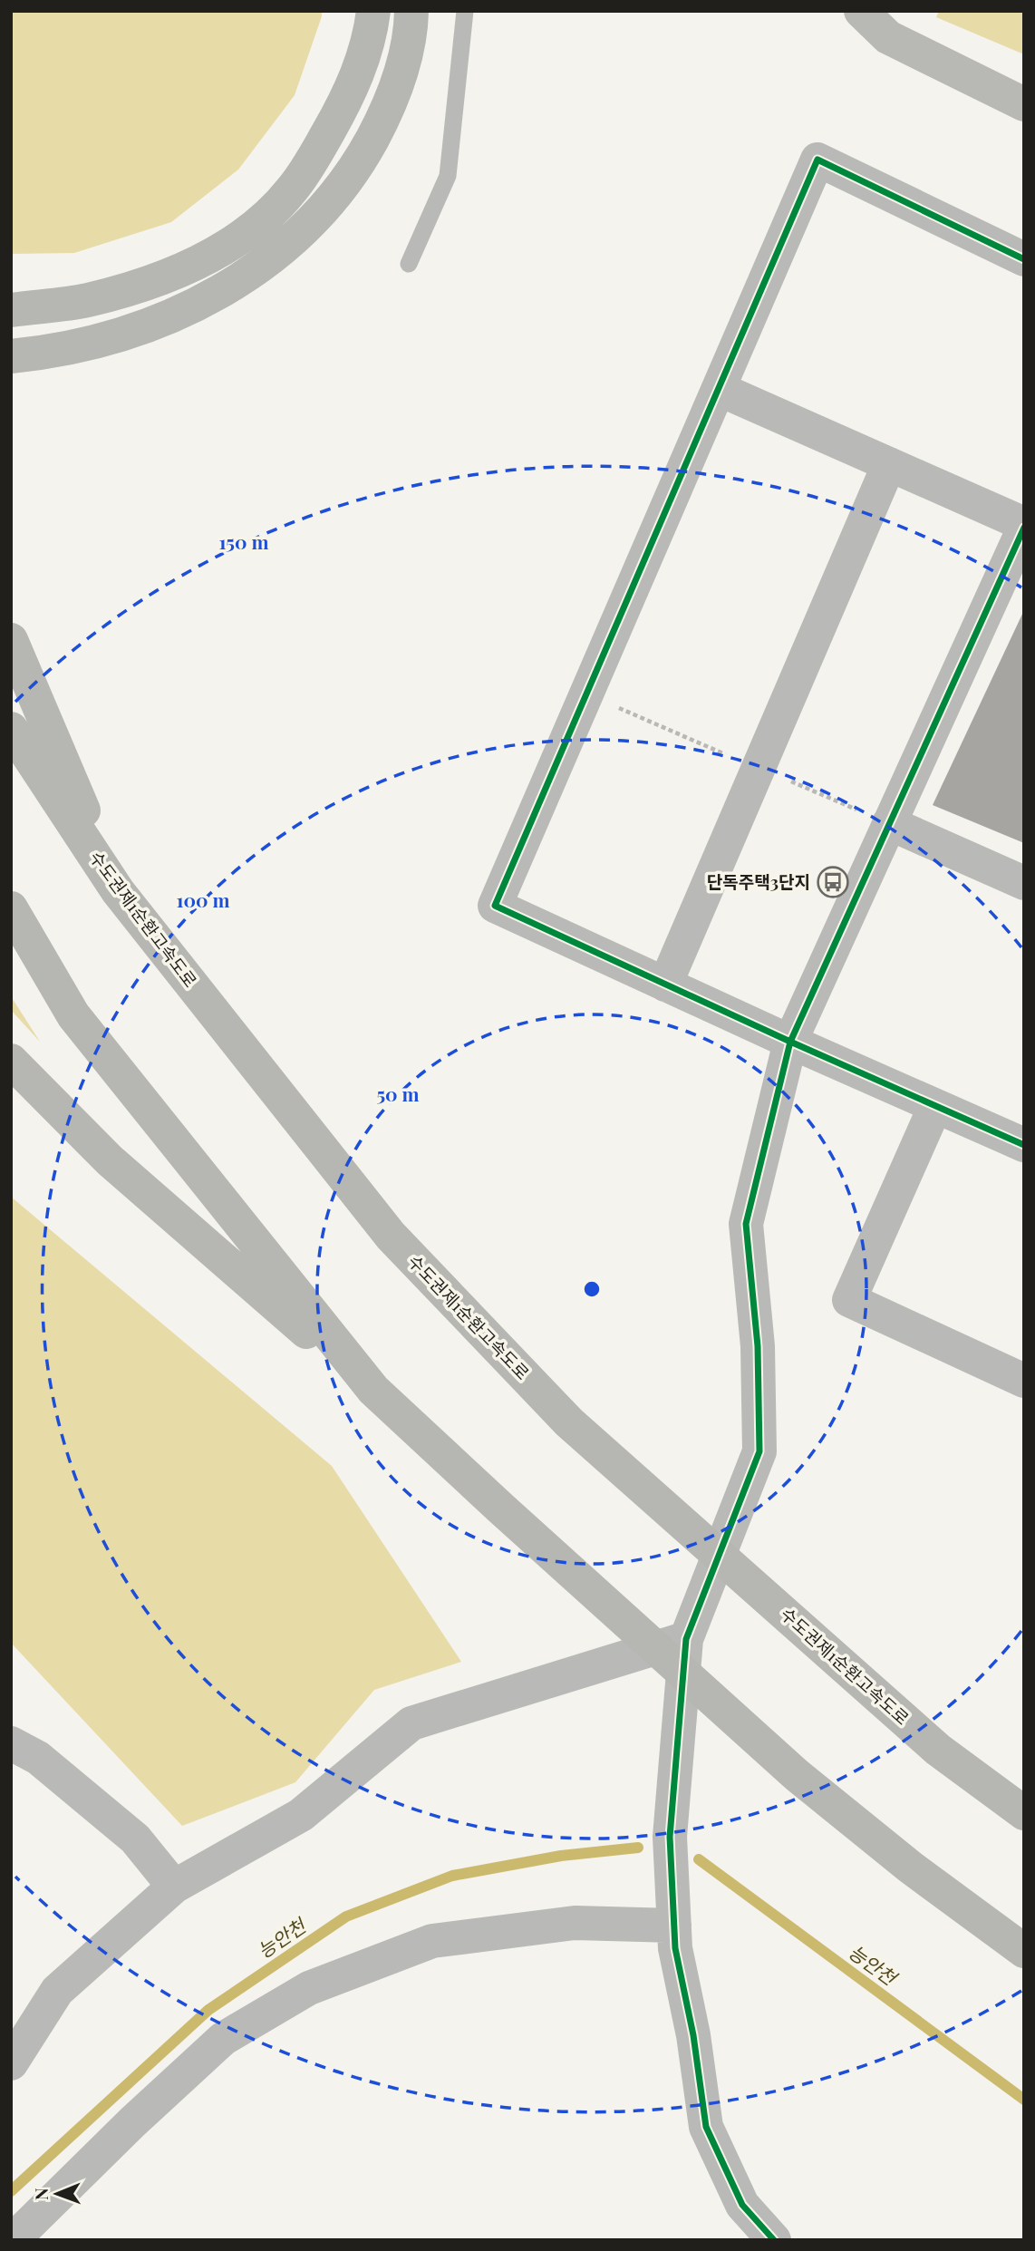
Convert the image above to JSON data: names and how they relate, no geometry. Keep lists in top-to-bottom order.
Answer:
{
  "streets": {
    "highway": ["수도권제1순환고속도로"]
  },
  "water": ["능안천"],
  "places": {
    "bus stop": ["단독주택3단지"]
  },
  "north": "left",
  "rings": ["150 m", "100 m", "50 m"]
}
